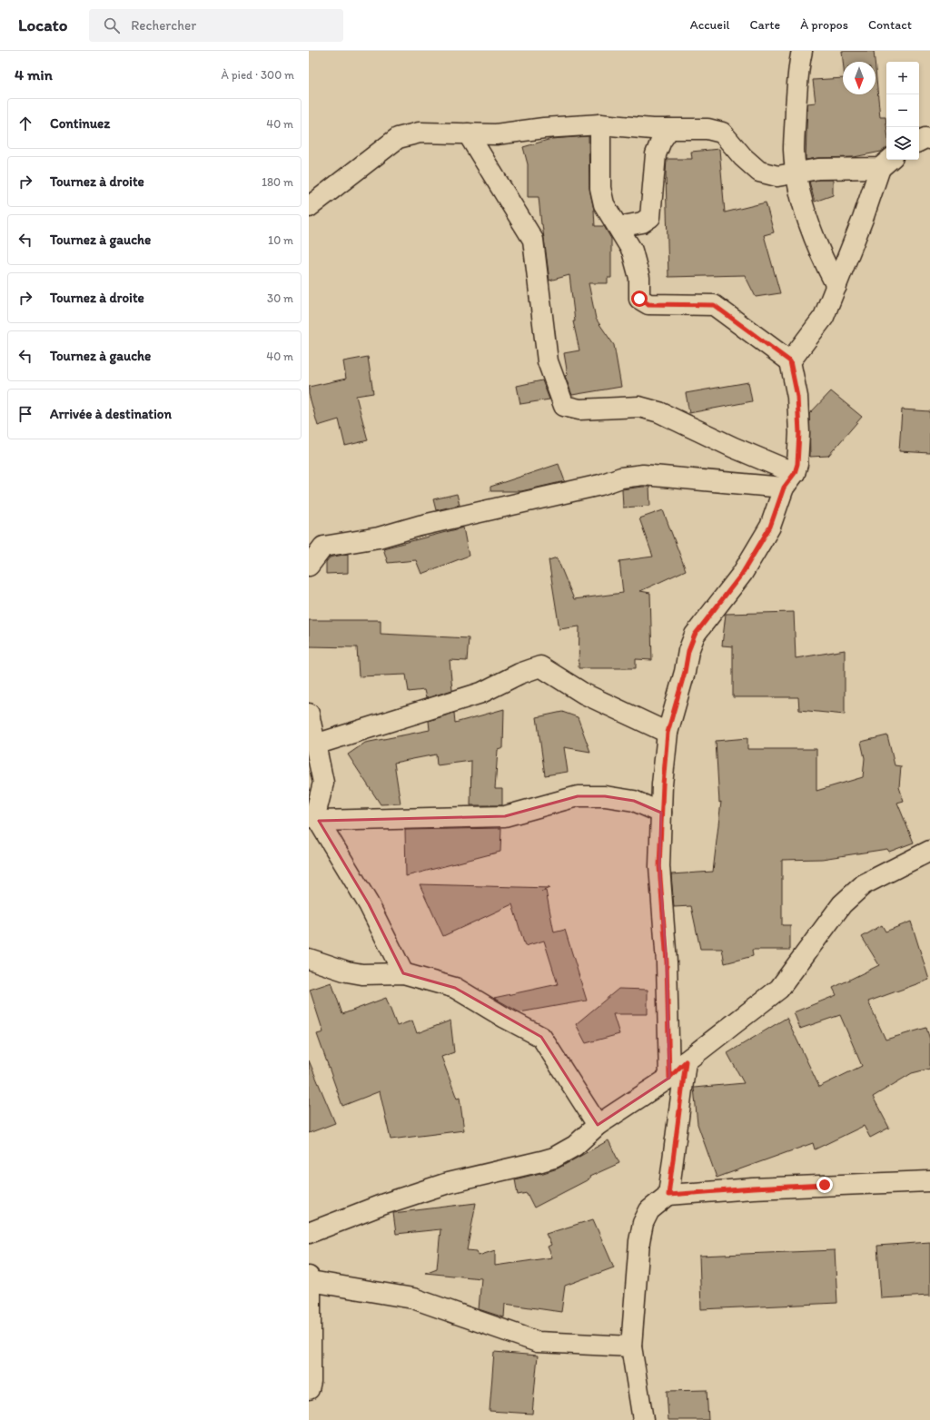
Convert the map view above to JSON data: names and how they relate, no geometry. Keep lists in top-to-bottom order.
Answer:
{
  "north": "bottom",
  "page": {
    "header": "Locato",
    "search": "Rechercher",
    "nav": [
      "Accueil",
      "Carte",
      "À propos",
      "Contact"
    ],
    "heading": ["4 min", "À pied · 300 m"],
    "map_buttons": ["+", "−"],
    "list": [
      ["Continuez", "40 m"],
      ["Tournez à droite", "180 m"],
      ["Tournez à gauche", "10 m"],
      ["Tournez à droite", "30 m"],
      ["Tournez à gauche", "40 m"],
      "Arrivée à destination"
    ]
  }
}
